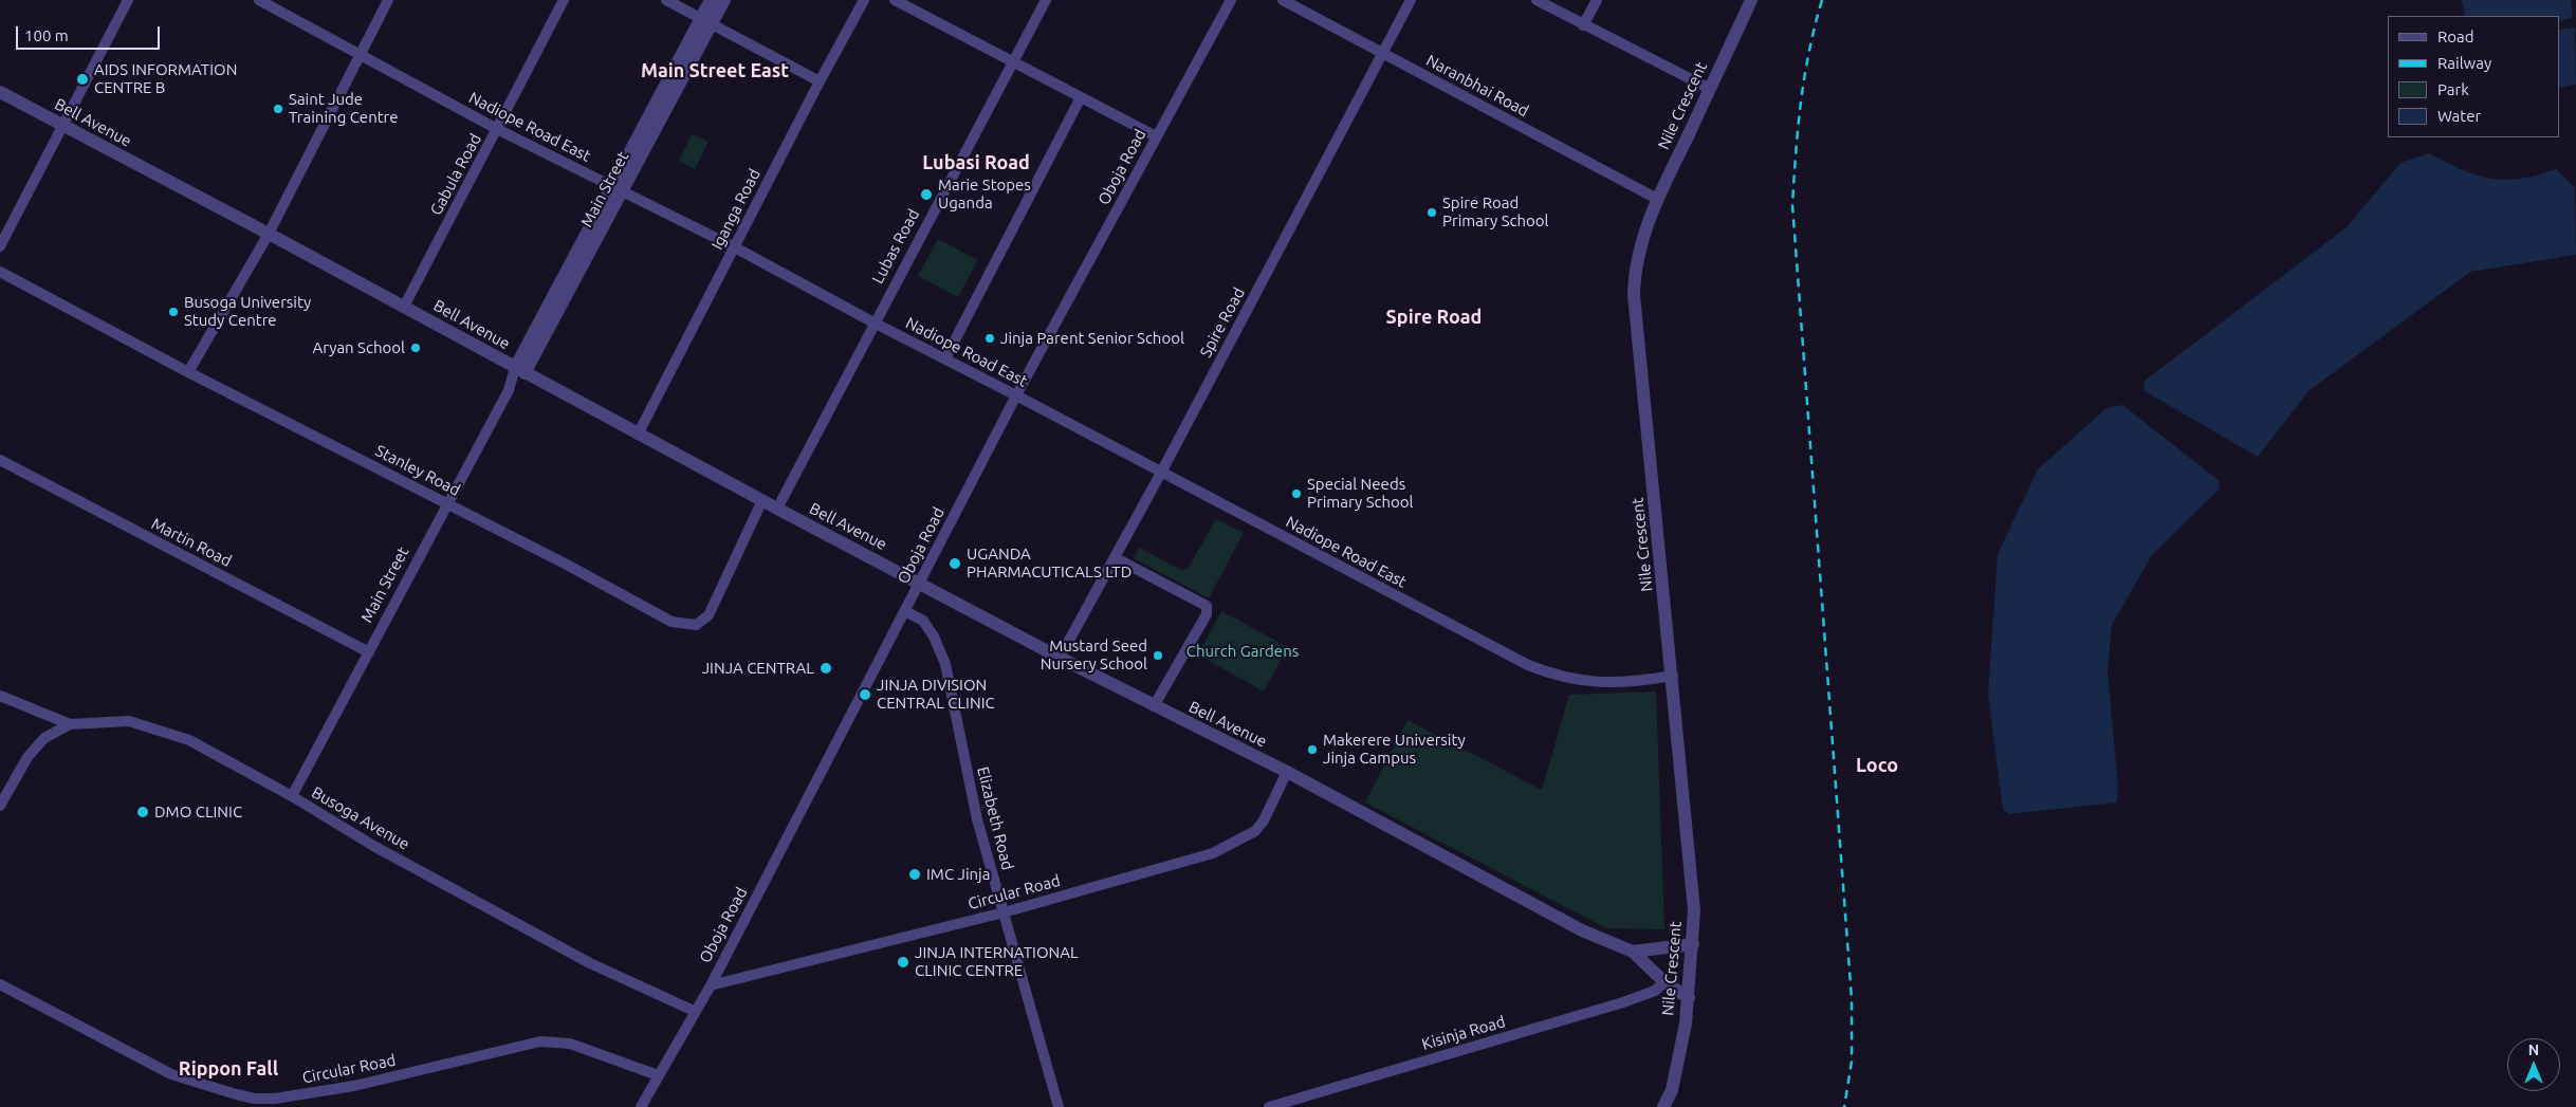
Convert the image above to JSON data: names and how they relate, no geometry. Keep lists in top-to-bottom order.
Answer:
{
  "streets": {
    "street": [
      "Naranbhai Road",
      "Nile Crescent",
      "Bell Avenue",
      "Nadiope Road East",
      "Oboja Road",
      "Gabula Road",
      "Main Street",
      "Iganga Road",
      "Lubas Road",
      "Spire Road",
      "Stanley Road",
      "Martin Road",
      "Busoga Avenue",
      "Elizabeth Road",
      "Circular Road",
      "Kisinja Road"
    ]
  },
  "crossings": [
    ["Naranbhai Road", "Nile Crescent"],
    ["Naranbhai Road", "Spire Road"],
    ["Nile Crescent", "Bell Avenue"],
    ["Nile Crescent", "Nadiope Road East"],
    ["Bell Avenue", "Oboja Road"],
    ["Bell Avenue", "Gabula Road"],
    ["Bell Avenue", "Main Street"],
    ["Bell Avenue", "Iganga Road"],
    ["Bell Avenue", "Lubas Road"],
    ["Bell Avenue", "Spire Road"],
    ["Bell Avenue", "Stanley Road"],
    ["Bell Avenue", "Circular Road"],
    ["Nadiope Road East", "Oboja Road"],
    ["Nadiope Road East", "Gabula Road"],
    ["Nadiope Road East", "Main Street"],
    ["Nadiope Road East", "Iganga Road"],
    ["Nadiope Road East", "Lubas Road"],
    ["Nadiope Road East", "Spire Road"],
    ["Oboja Road", "Busoga Avenue"],
    ["Oboja Road", "Elizabeth Road"],
    ["Oboja Road", "Circular Road"],
    ["Main Street", "Stanley Road"],
    ["Main Street", "Martin Road"],
    ["Main Street", "Busoga Avenue"],
    ["Elizabeth Road", "Circular Road"]
  ],
  "districts": [
    "Main Street East",
    "Lubasi Road",
    "Spire Road",
    "Loco",
    "Rippon Fall"
  ],
  "parks": ["Church Gardens"],
  "places": [
    "AIDS INFORMATION CENTRE B",
    "Saint Jude Training Centre",
    "Marie Stopes Uganda",
    "Spire Road Primary School",
    "Busoga University Study Centre",
    "Jinja Parent Senior School",
    "Aryan School",
    "Special Needs Primary School",
    "UGANDA PHARMACUTICALS LTD",
    "Mustard Seed Nursery School",
    "JINJA CENTRAL",
    "JINJA DIVISION CENTRAL CLINIC",
    "Makerere University Jinja Campus",
    "DMO CLINIC",
    "IMC Jinja",
    "JINJA INTERNATIONAL CLINIC CENTRE"
  ],
  "legend": [
    "Road",
    "Railway",
    "Park",
    "Water"
  ],
  "scale_bar": "100 m",
  "north": "top"
}
